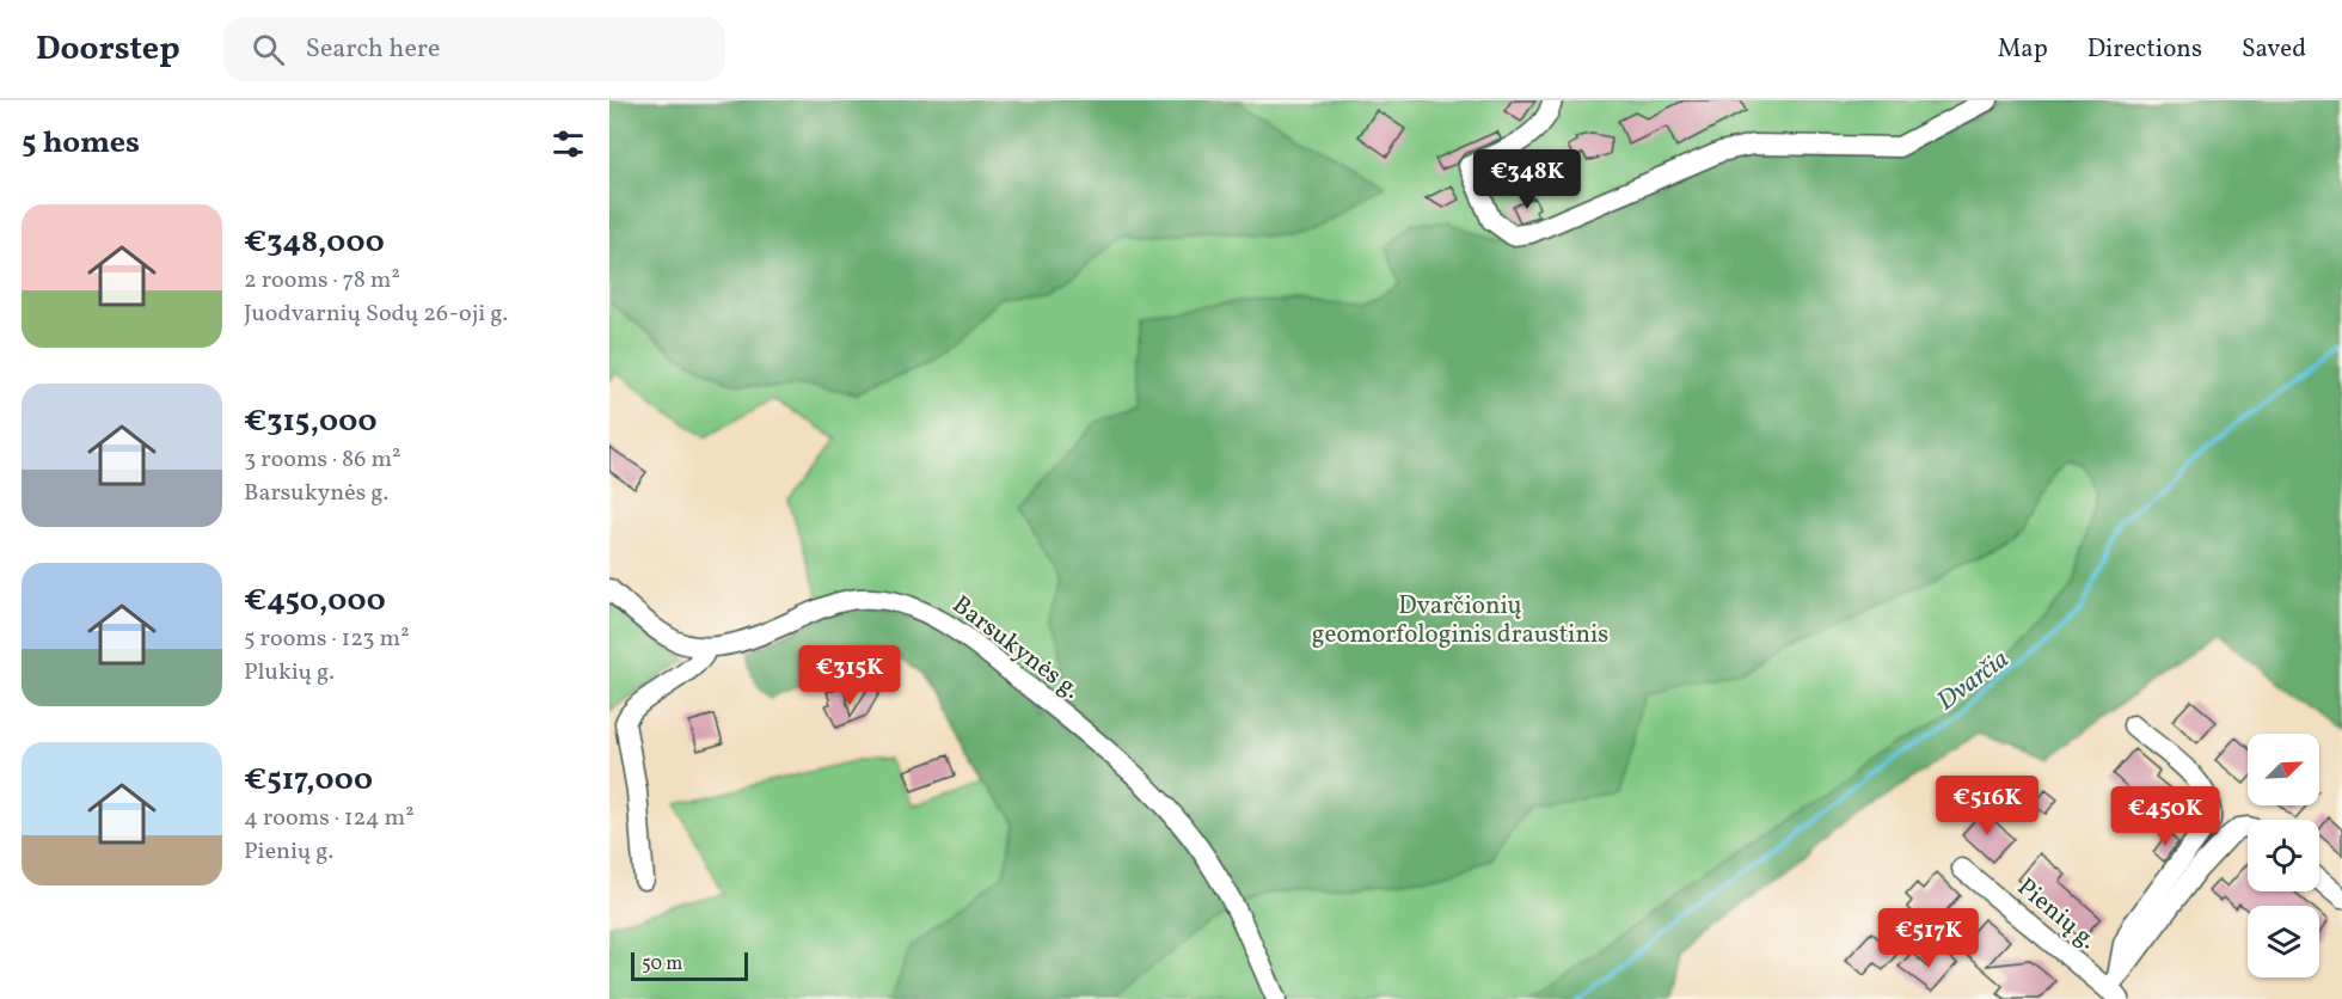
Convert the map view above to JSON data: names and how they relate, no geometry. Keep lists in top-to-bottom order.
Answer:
{
  "streets": {
    "street": ["Barsukynės g.", "Pienių g."]
  },
  "water": ["Dvarčia"],
  "parks": ["Dvarčionių geomorfologinis draustinis"],
  "scale_bar": "50 m",
  "north": "top right",
  "page": {
    "header": "Doorstep",
    "search": "Search here",
    "nav": ["Map", "Directions", "Saved"],
    "heading": "5 homes",
    "price": [
      "€348K",
      "€315K",
      "€516K",
      "€450K",
      "€517K"
    ],
    "list": [
      {
        "name": "€348,000",
        "note": "2 rooms · 78 m² · Juodvarnių Sodų 26-oji g."
      },
      {
        "name": "€315,000",
        "note": "3 rooms · 86 m² · Barsukynės g."
      },
      {
        "name": "€450,000",
        "note": "5 rooms · 123 m² · Plukių g."
      },
      {
        "name": "€517,000",
        "note": "4 rooms · 124 m² · Pienių g."
      }
    ],
    "scale": "50 m"
  }
}
